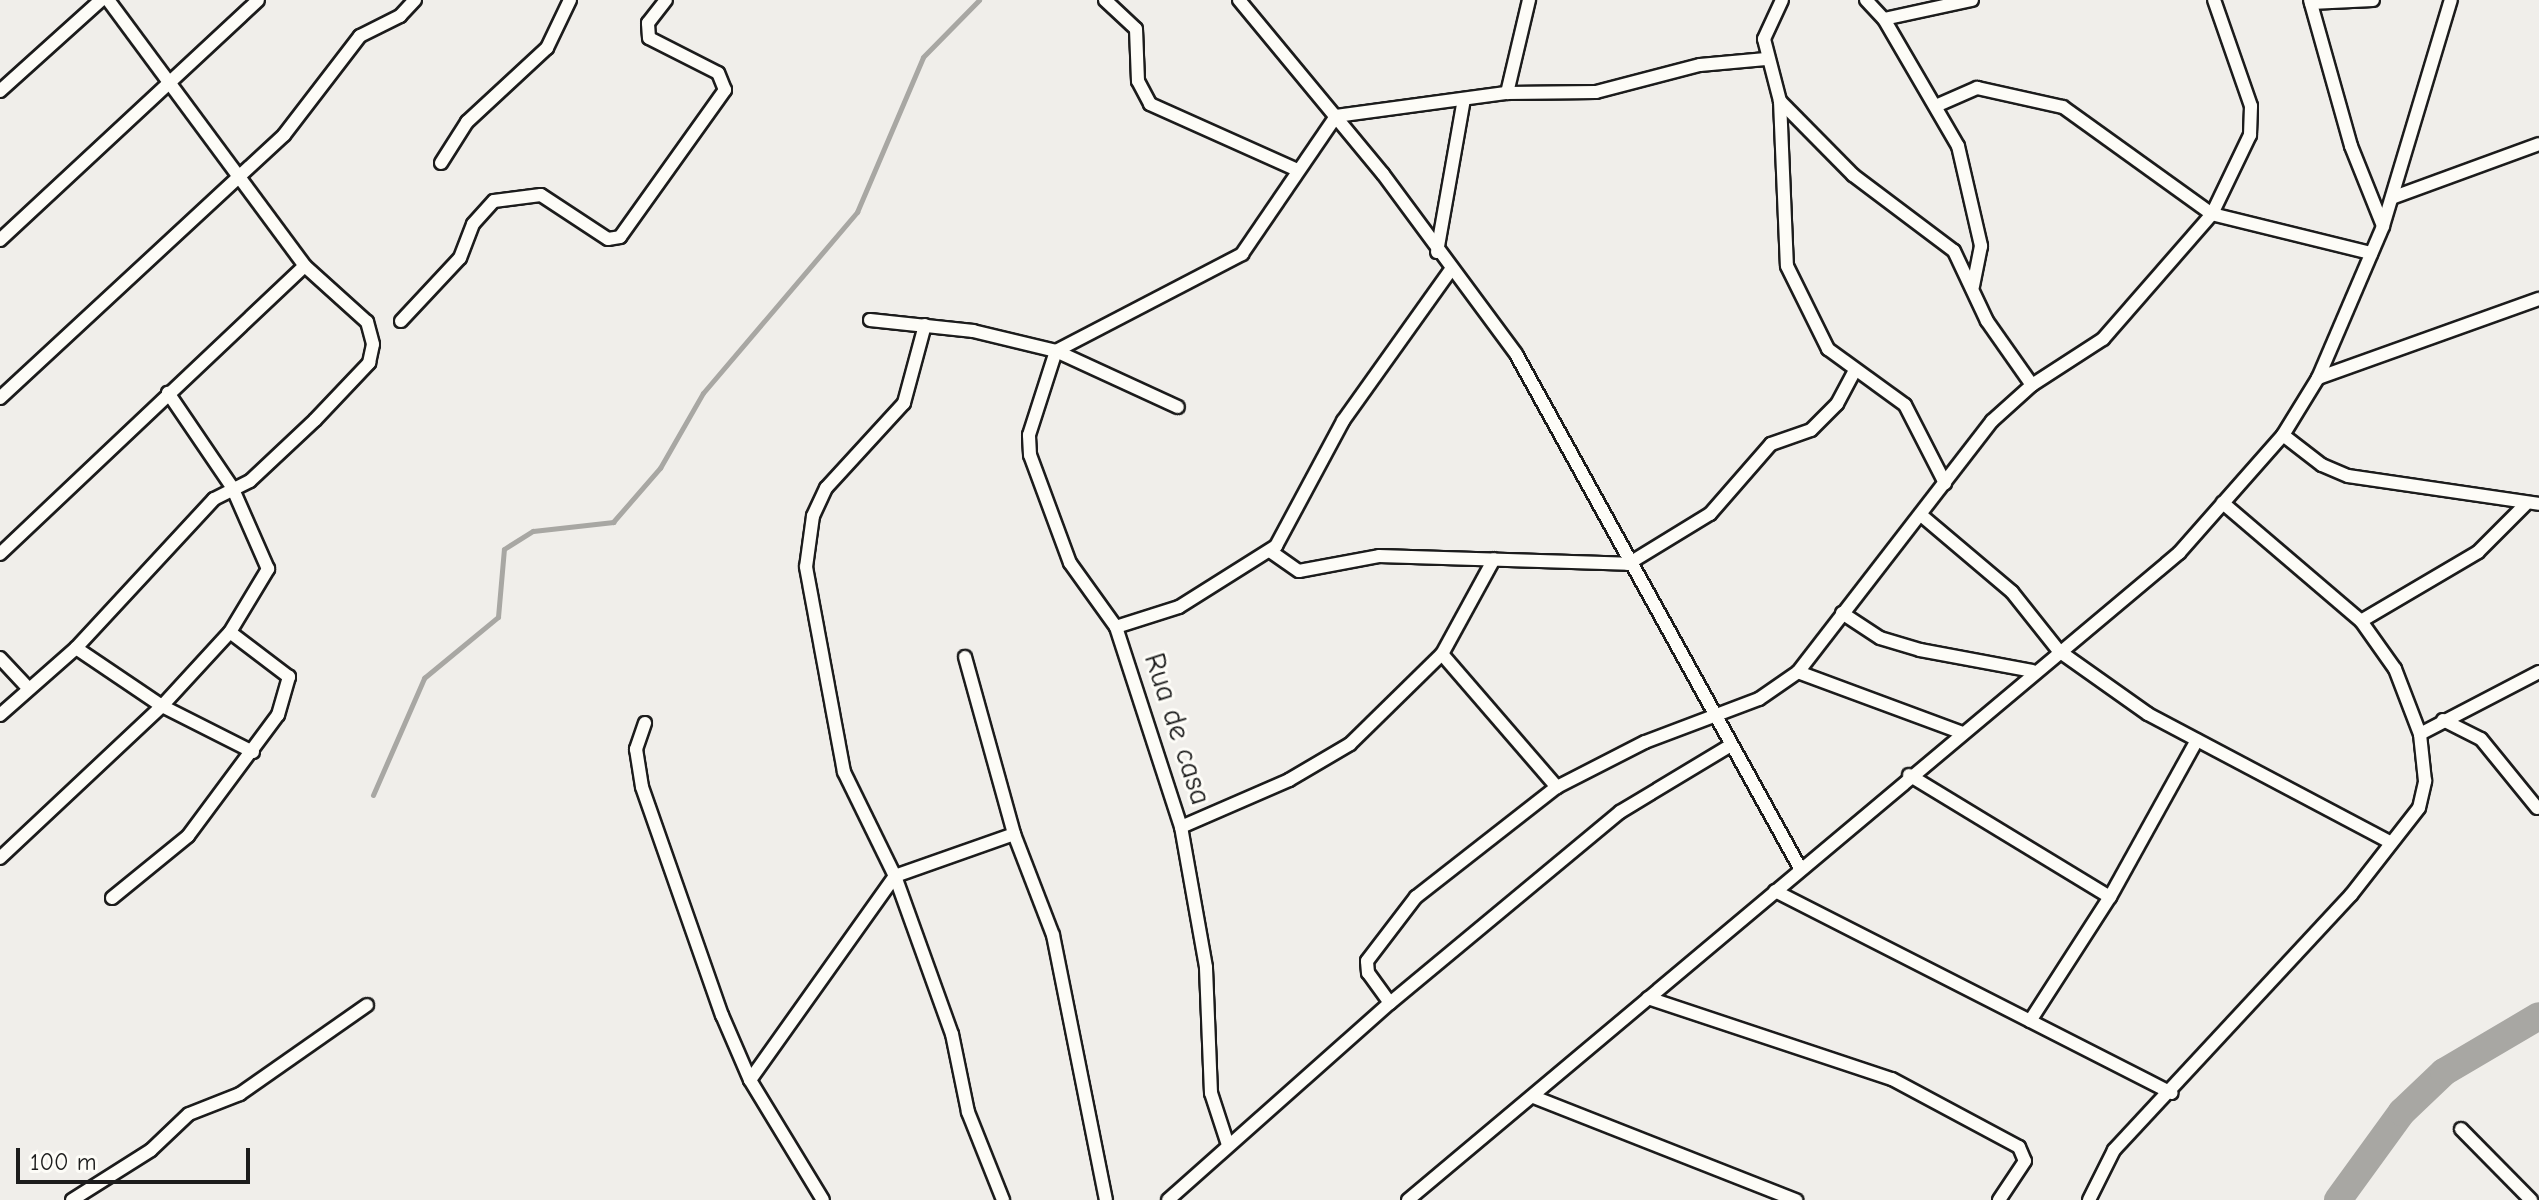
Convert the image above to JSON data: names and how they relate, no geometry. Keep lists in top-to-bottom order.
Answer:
{
  "streets": {
    "street": ["Rua de casa"]
  },
  "scale_bar": "100 m"
}
